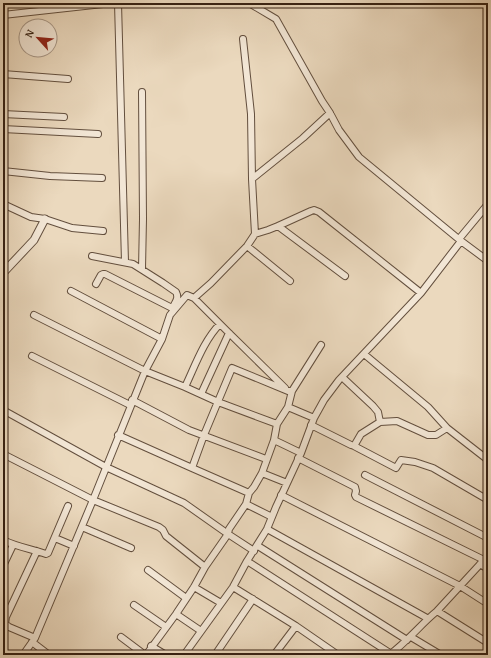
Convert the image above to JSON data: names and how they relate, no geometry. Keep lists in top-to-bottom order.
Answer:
{
  "north": "top left"
}
